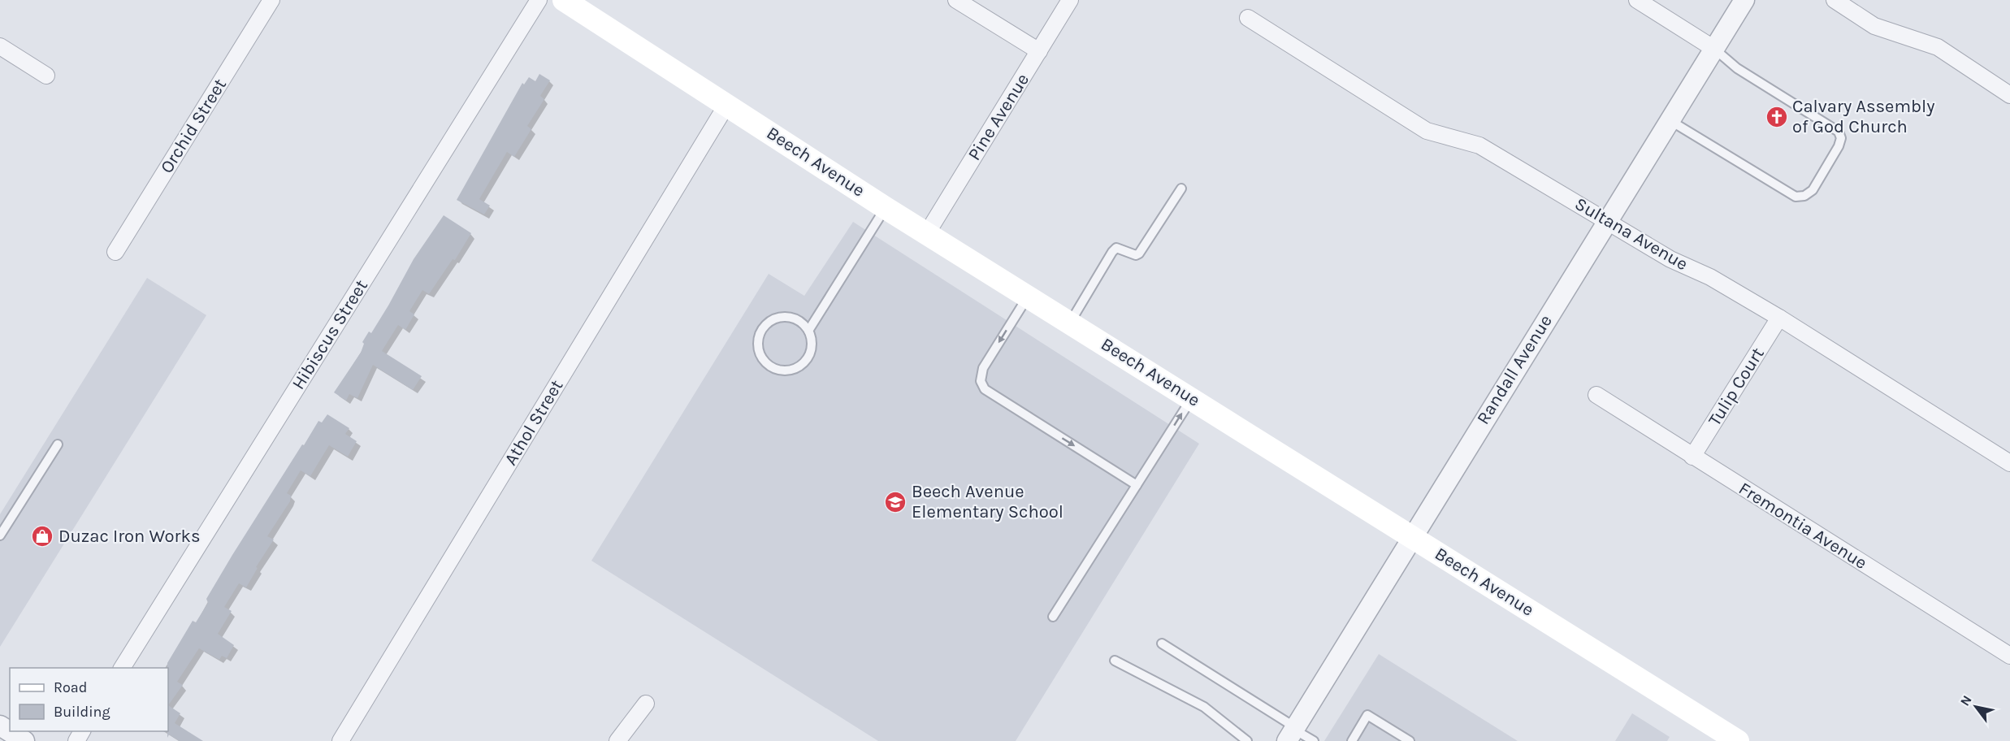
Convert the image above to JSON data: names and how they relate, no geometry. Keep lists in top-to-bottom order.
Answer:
{
  "streets": {
    "main road": ["Beech Avenue"],
    "street": [
      "Pine Avenue",
      "Orchid Street",
      "Sultana Avenue",
      "Hibiscus Street",
      "Randall Avenue",
      "Tulip Court",
      "Athol Street",
      "Fremontia Avenue"
    ]
  },
  "crossings": [
    ["Pine Avenue", "Beech Avenue"],
    ["Beech Avenue", "Randall Avenue"],
    ["Beech Avenue", "Athol Street"],
    ["Sultana Avenue", "Randall Avenue"],
    ["Sultana Avenue", "Tulip Court"],
    ["Tulip Court", "Fremontia Avenue"]
  ],
  "places": {
    "church": ["Calvary Assembly of God Church"],
    "school or university": ["Beech Avenue Elementary School"],
    "shop": ["Duzac Iron Works"]
  },
  "legend": ["Road", "Building"],
  "north": "top left"
}
